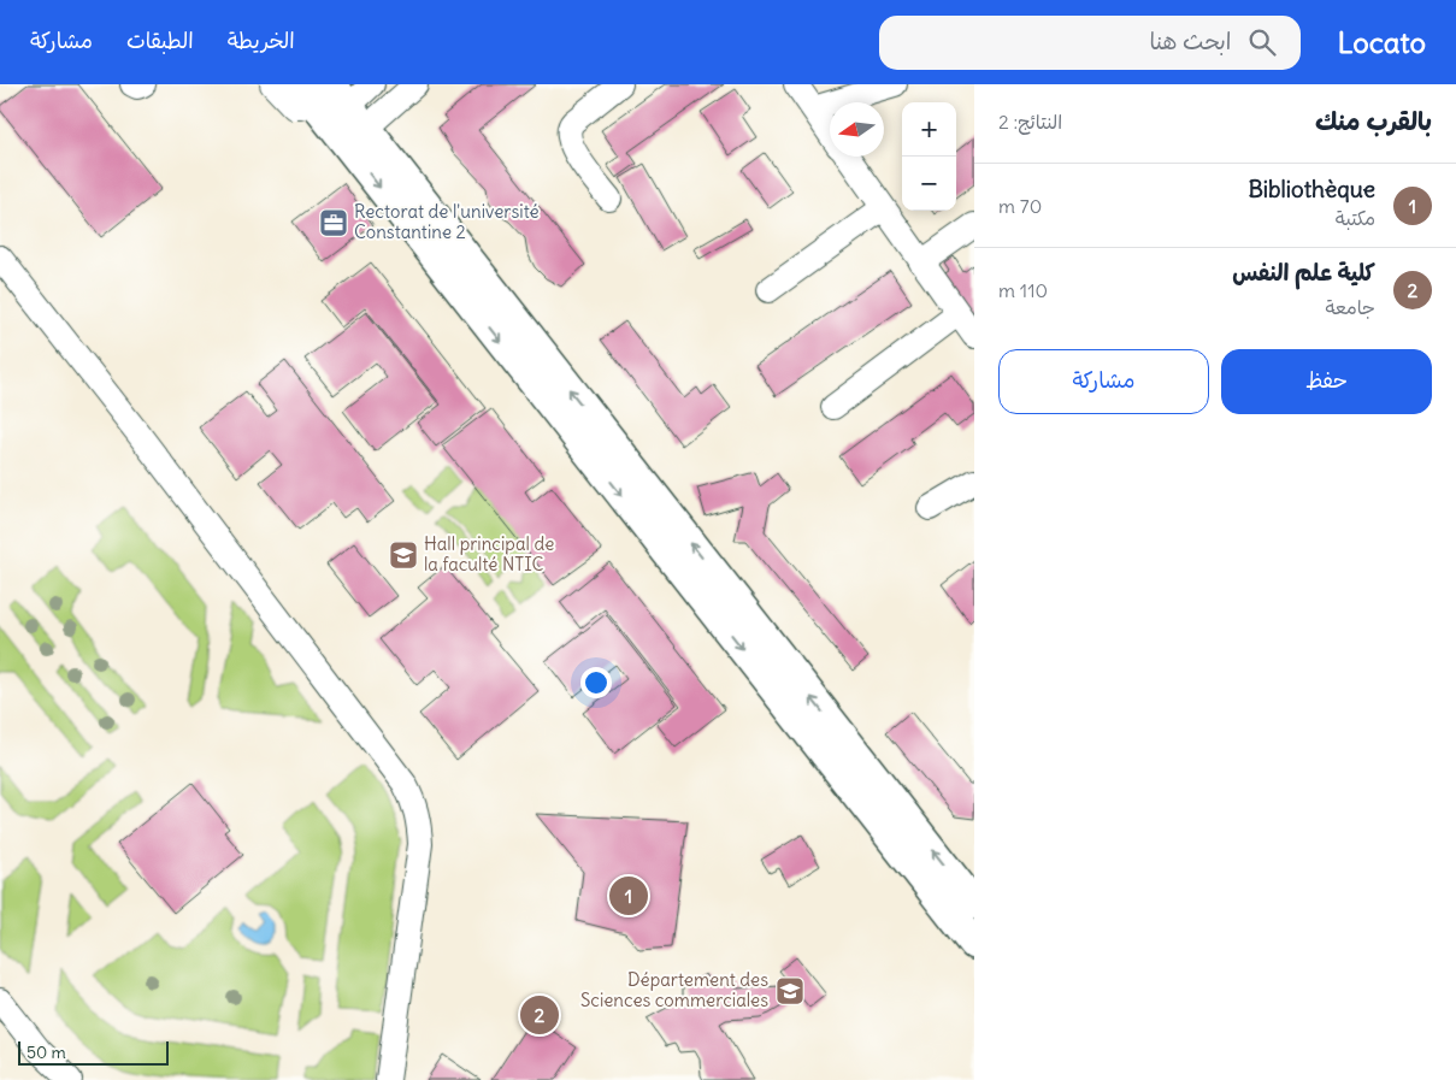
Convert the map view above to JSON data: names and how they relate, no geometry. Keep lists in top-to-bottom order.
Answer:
{
  "places": {
    "office": ["Rectorat de l'université Constantine 2"],
    "school or university": ["Hall principal de la faculté NTIC", "Département des Sciences commerciales"]
  },
  "scale_bar": "50 m",
  "north": "left",
  "page": {
    "header": "Locato",
    "search": "ابحث هنا",
    "nav": ["الخريطة", "الطبقات", "مشاركة"],
    "heading": ["بالقرب منك", "النتائج: 2"],
    "map_buttons": ["+", "−"],
    "list": [
      {
        "mark": "1",
        "name": "Bibliothèque",
        "note": "مكتبة",
        "value": "70 m"
      },
      {
        "mark": "2",
        "name": "كلية علم النفس",
        "note": "جامعة",
        "value": "110 m"
      }
    ],
    "buttons": ["حفظ", "مشاركة"],
    "pins": ["1", "2"],
    "scale": "50 m"
  }
}
